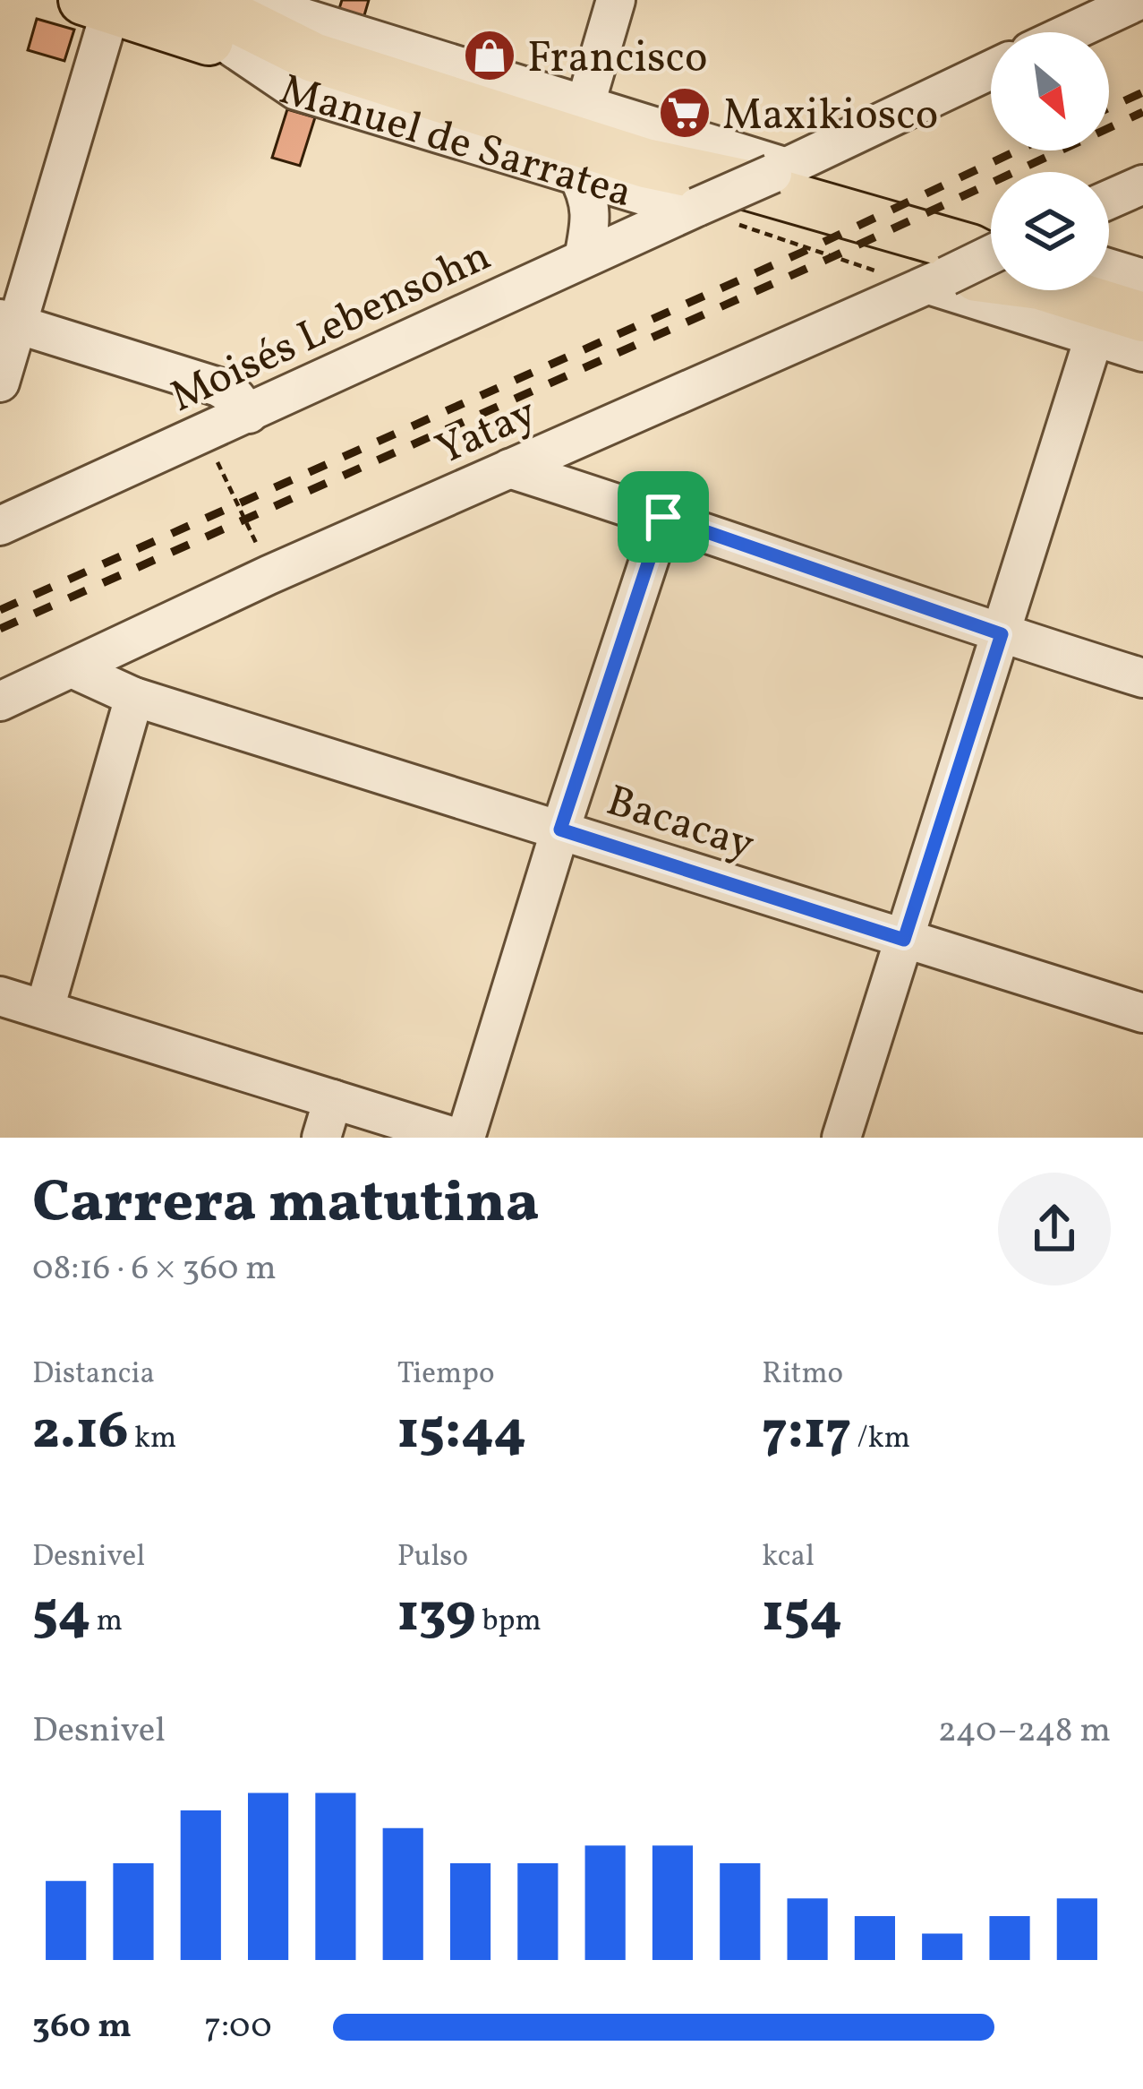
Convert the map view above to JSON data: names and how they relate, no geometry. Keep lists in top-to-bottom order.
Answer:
{
  "streets": {
    "main road": ["Manuel de Sarratea"],
    "street": ["Moisés Lebensohn", "Yatay", "Bacacay"]
  },
  "crossings": [
    ["Manuel de Sarratea", "Moisés Lebensohn"],
    ["Yatay", "Bacacay"]
  ],
  "places": {
    "shop": ["Francisco"],
    "supermarket": ["Maxikiosco"]
  },
  "north": "bottom right",
  "page": {
    "heading": ["Carrera matutina", "08:16 · 6 × 360 m"],
    "stats": [
      ["Distancia", "2.16 km"],
      ["Tiempo", "15:44"],
      ["Ritmo", "7:17 /km"],
      ["Desnivel", "54 m"],
      ["Pulso", "139 bpm"],
      ["kcal", "154"]
    ],
    "chart": ["Desnivel", "240–248 m"],
    "list": [
      {
        "name": "360 m",
        "note": "7:00"
      }
    ]
  }
}
